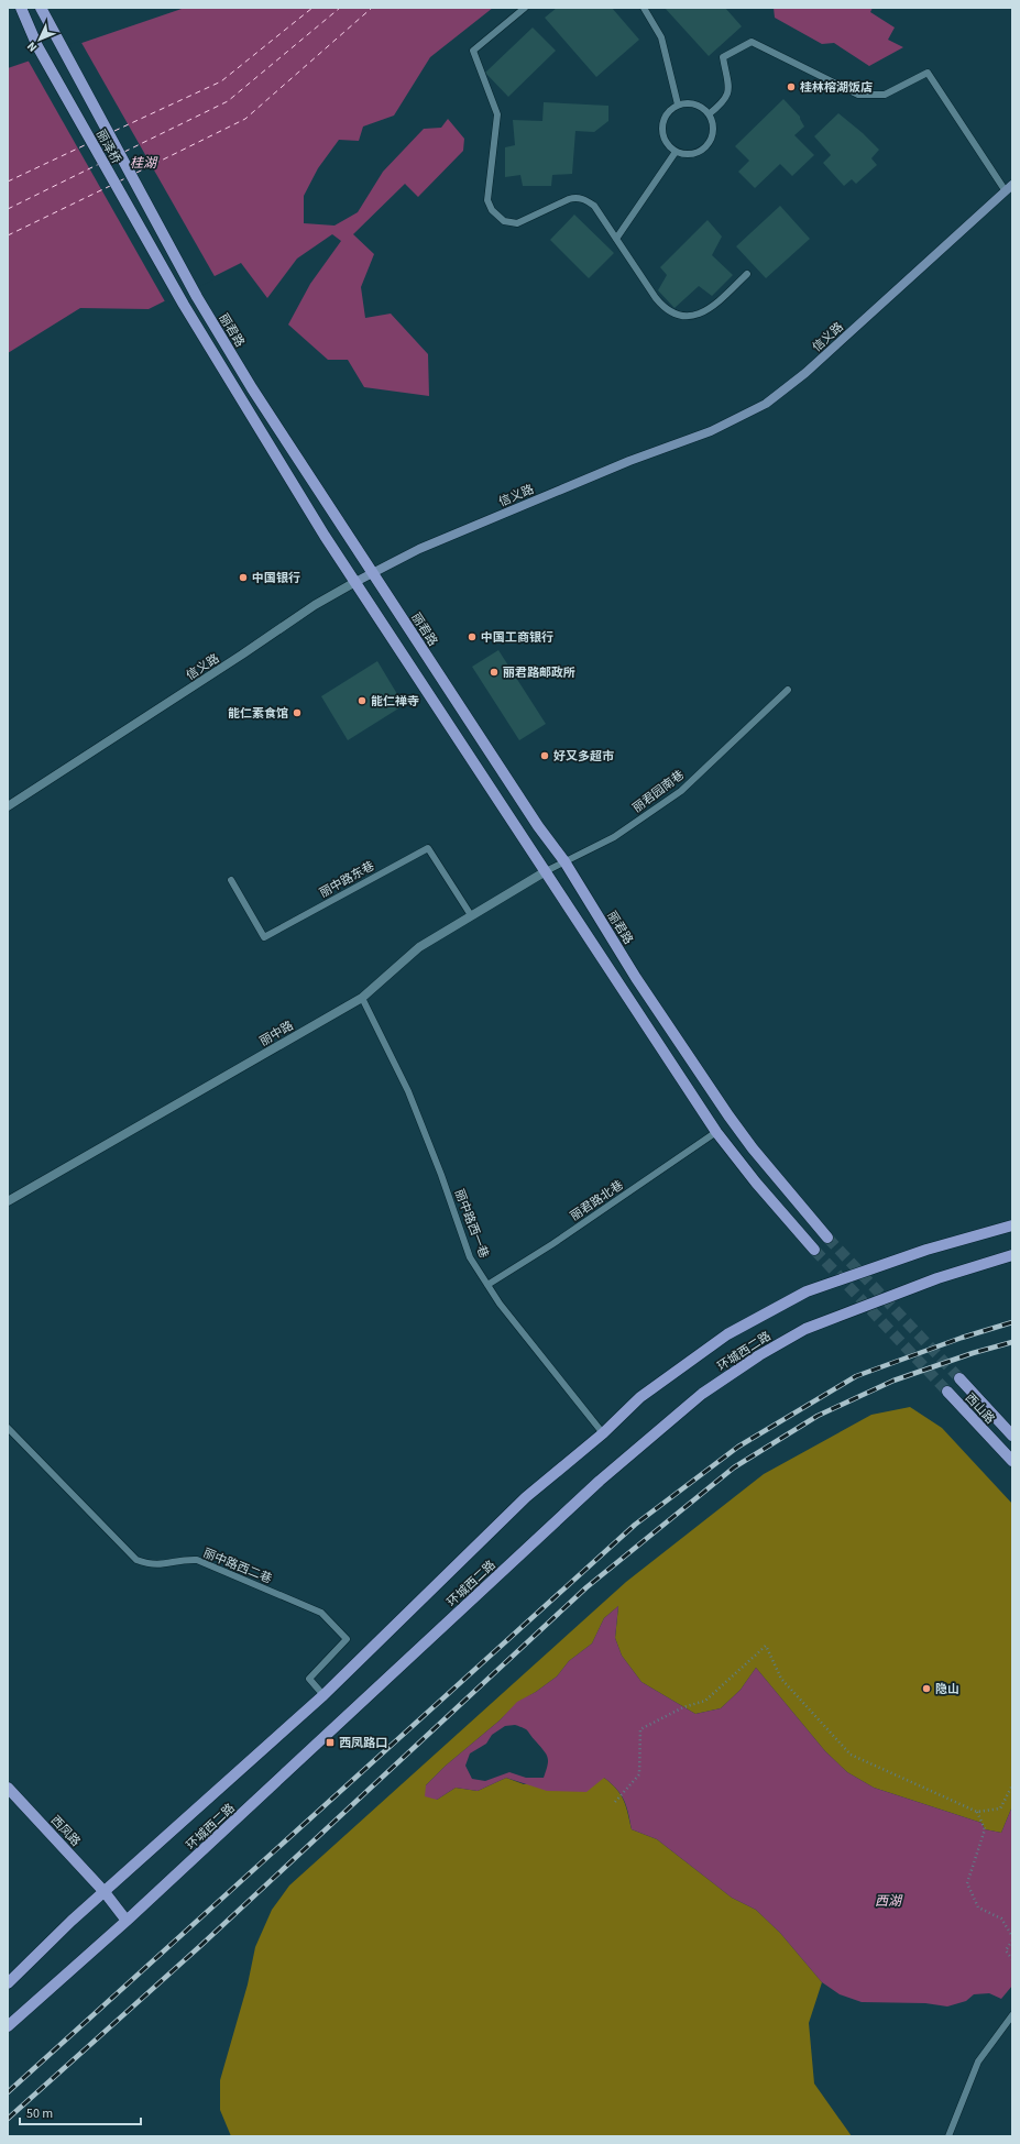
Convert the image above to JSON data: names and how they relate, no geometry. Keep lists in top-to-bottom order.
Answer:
{
  "streets": {
    "main road": [
      "丽泽桥",
      "丽君路",
      "信义路",
      "环城西二路",
      "西山路",
      "西凤路"
    ],
    "street": ["丽中路"],
    "lane": [
      "丽君园南巷",
      "丽中路东巷",
      "丽君路北巷",
      "丽中路西一巷",
      "丽中路西二巷"
    ]
  },
  "crossings": [
    ["丽泽桥", "信义路"],
    ["丽君路", "信义路"],
    ["丽君路", "丽君园南巷"],
    ["丽君园南巷", "丽中路"],
    ["丽中路东巷", "丽中路"],
    ["丽中路", "丽中路西一巷"],
    ["丽君路北巷", "丽中路西一巷"],
    ["丽中路西一巷", "环城西二路"],
    ["环城西二路", "丽中路西二巷"],
    ["环城西二路", "西凤路"]
  ],
  "water": ["桂湖", "西湖"],
  "places": {
    "other": [
      "桂林榕湖饭店",
      "中国银行",
      "中国工商银行",
      "丽君路邮政所",
      "能仁禅寺",
      "能仁素食馆",
      "好又多超市",
      "隐山"
    ],
    "transit": ["西凤路口"]
  },
  "scale_bar": "50 m",
  "north": "bottom left"
}
